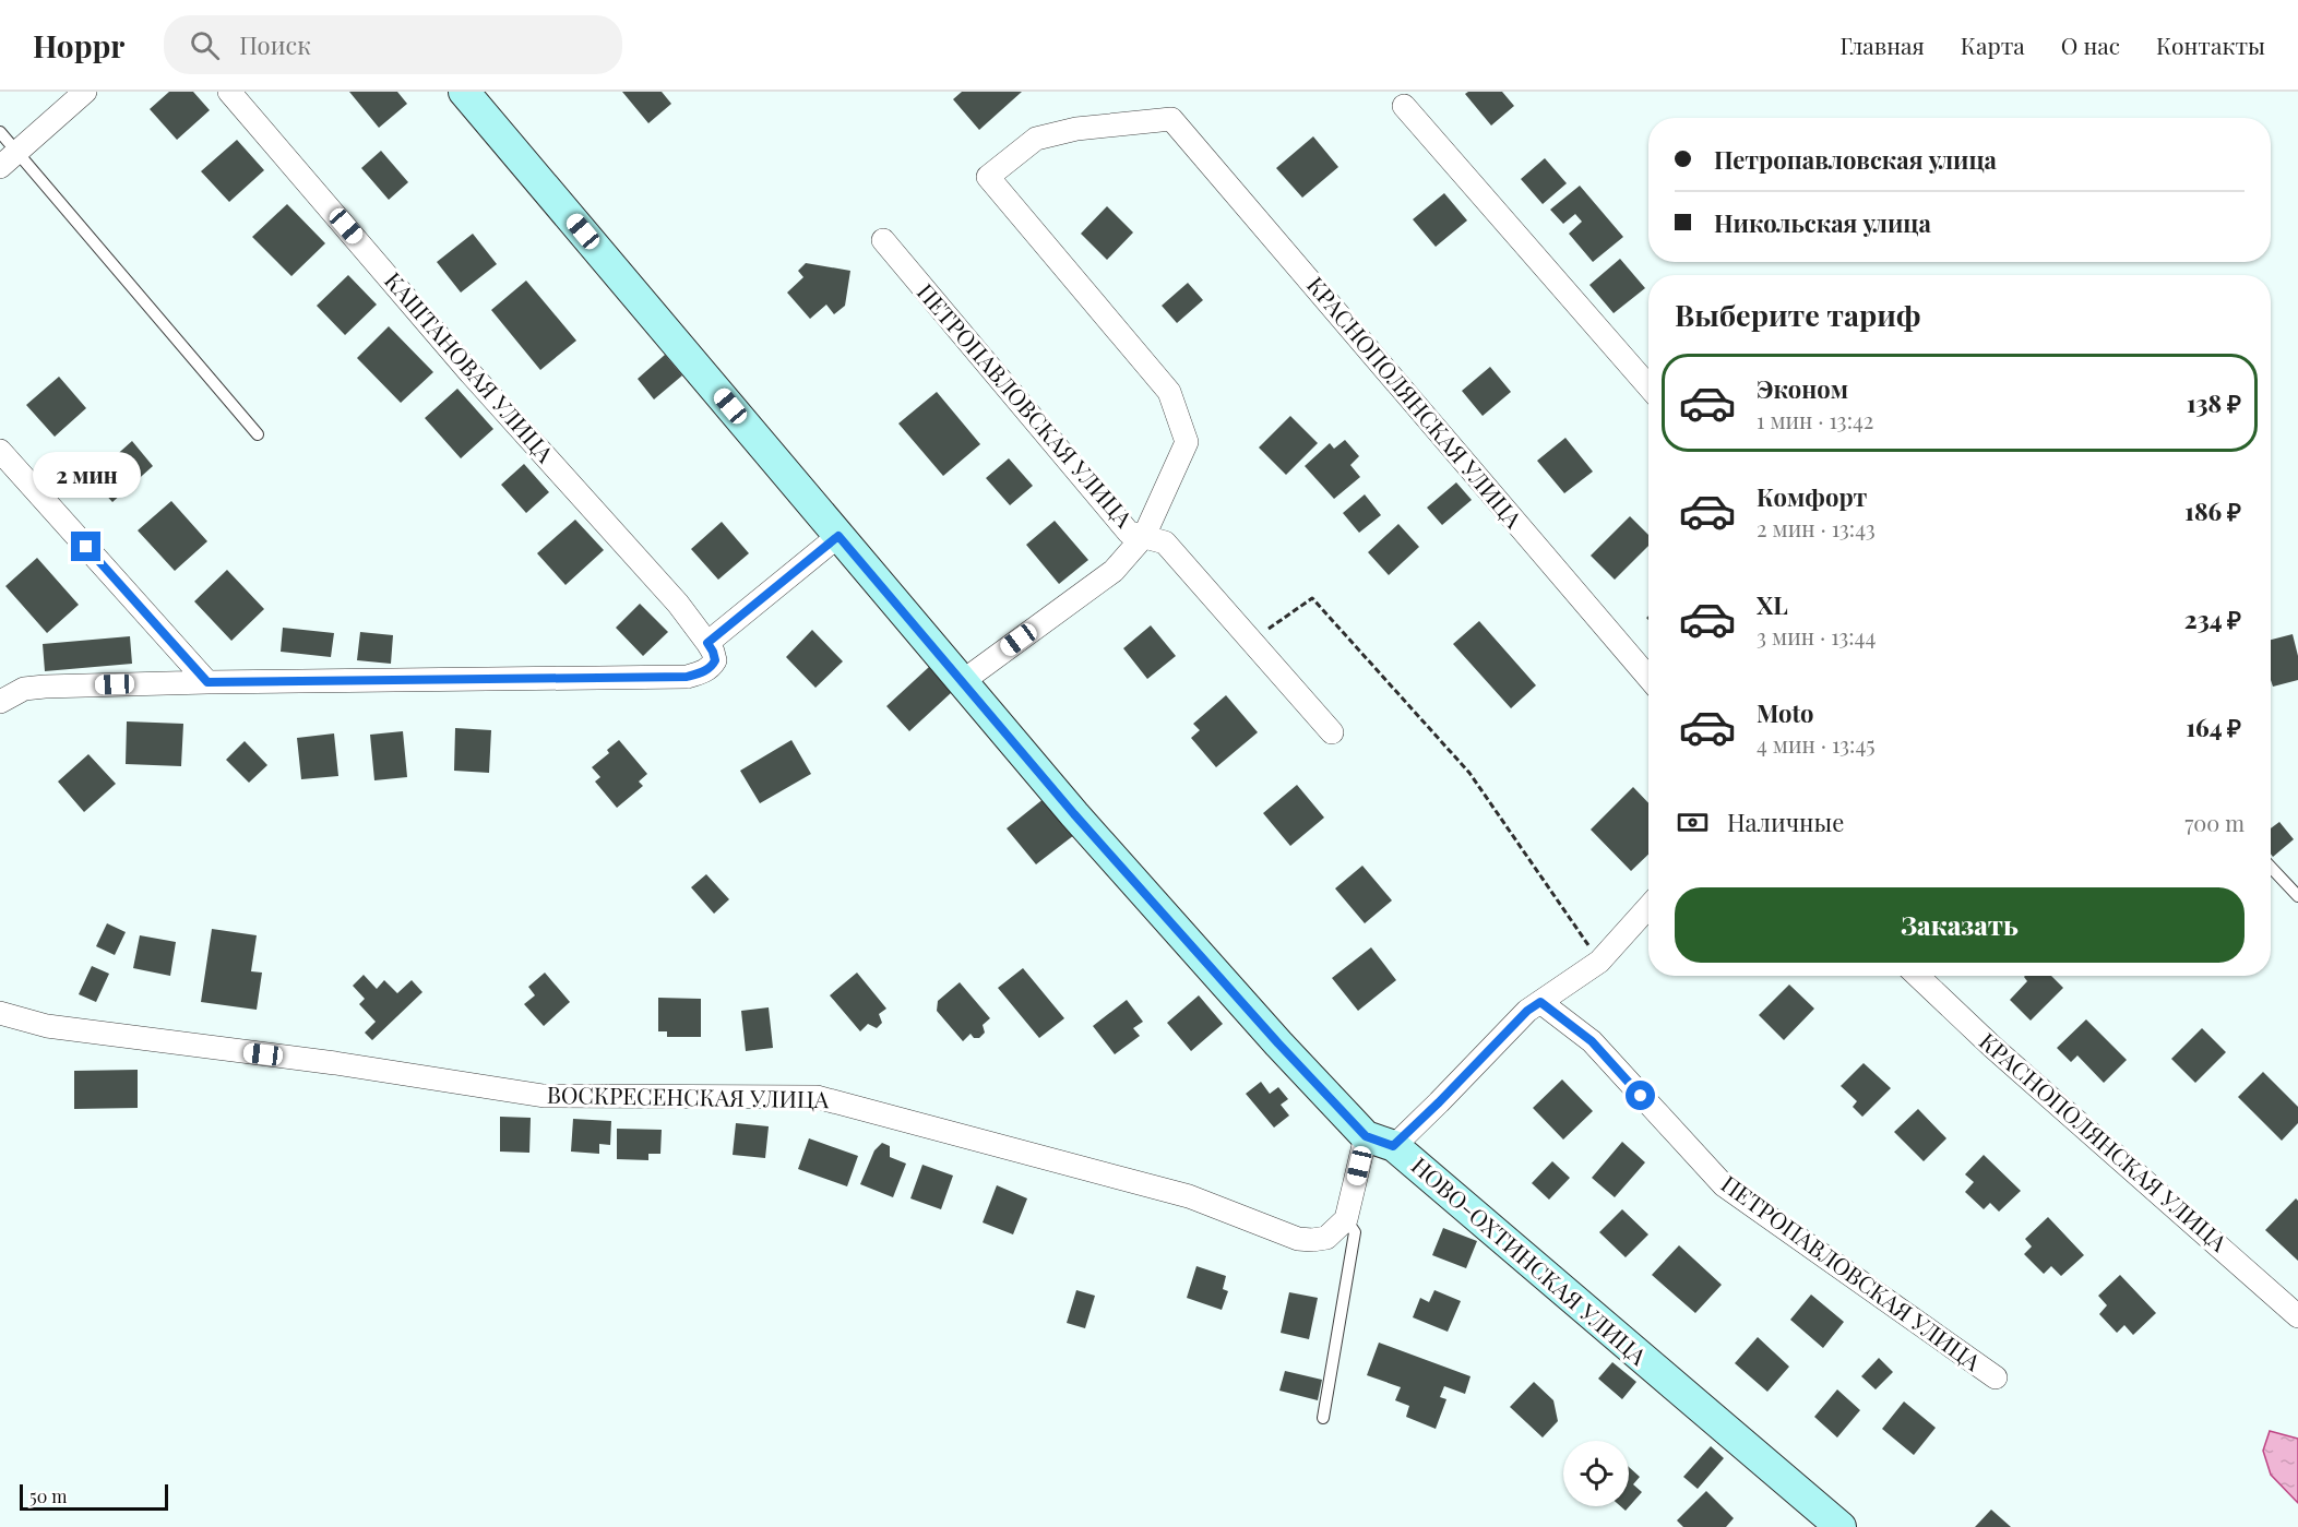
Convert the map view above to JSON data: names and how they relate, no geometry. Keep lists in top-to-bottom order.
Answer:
{
  "streets": {
    "street": [
      "КАШТАНОВАЯ УЛИЦА",
      "КРАСНОПОЛЯНСКАЯ УЛИЦА",
      "ПЕТРОПАВЛОВСКАЯ УЛИЦА",
      "ВОСКРЕСЕНСКАЯ УЛИЦА",
      "НОВО-ОХТИНСКАЯ УЛИЦА"
    ]
  },
  "crossings": [
    ["КРАСНОПОЛЯНСКАЯ УЛИЦА", "ПЕТРОПАВЛОВСКАЯ УЛИЦА"]
  ],
  "scale_bar": "50 m",
  "page": {
    "header": "Hoppr",
    "search": "Поиск",
    "nav": [
      "Главная",
      "Карта",
      "О нас",
      "Контакты"
    ],
    "banner": ["Петропавловская улица", "Никольская улица"],
    "heading": "Выберите тариф",
    "list": [
      {
        "name": "Эконом",
        "note": "1 мин · 13:42",
        "value": "138 ₽"
      },
      {
        "name": "Комфорт",
        "note": "2 мин · 13:43",
        "value": "186 ₽"
      },
      {
        "name": "XL",
        "note": "3 мин · 13:44",
        "value": "234 ₽"
      },
      {
        "name": "Moto",
        "note": "4 мин · 13:45",
        "value": "164 ₽"
      }
    ],
    "bubble": "2 мин",
    "pay": ["Наличные", "700 m"],
    "buttons": "Заказать",
    "scale": "50 m"
  }
}
